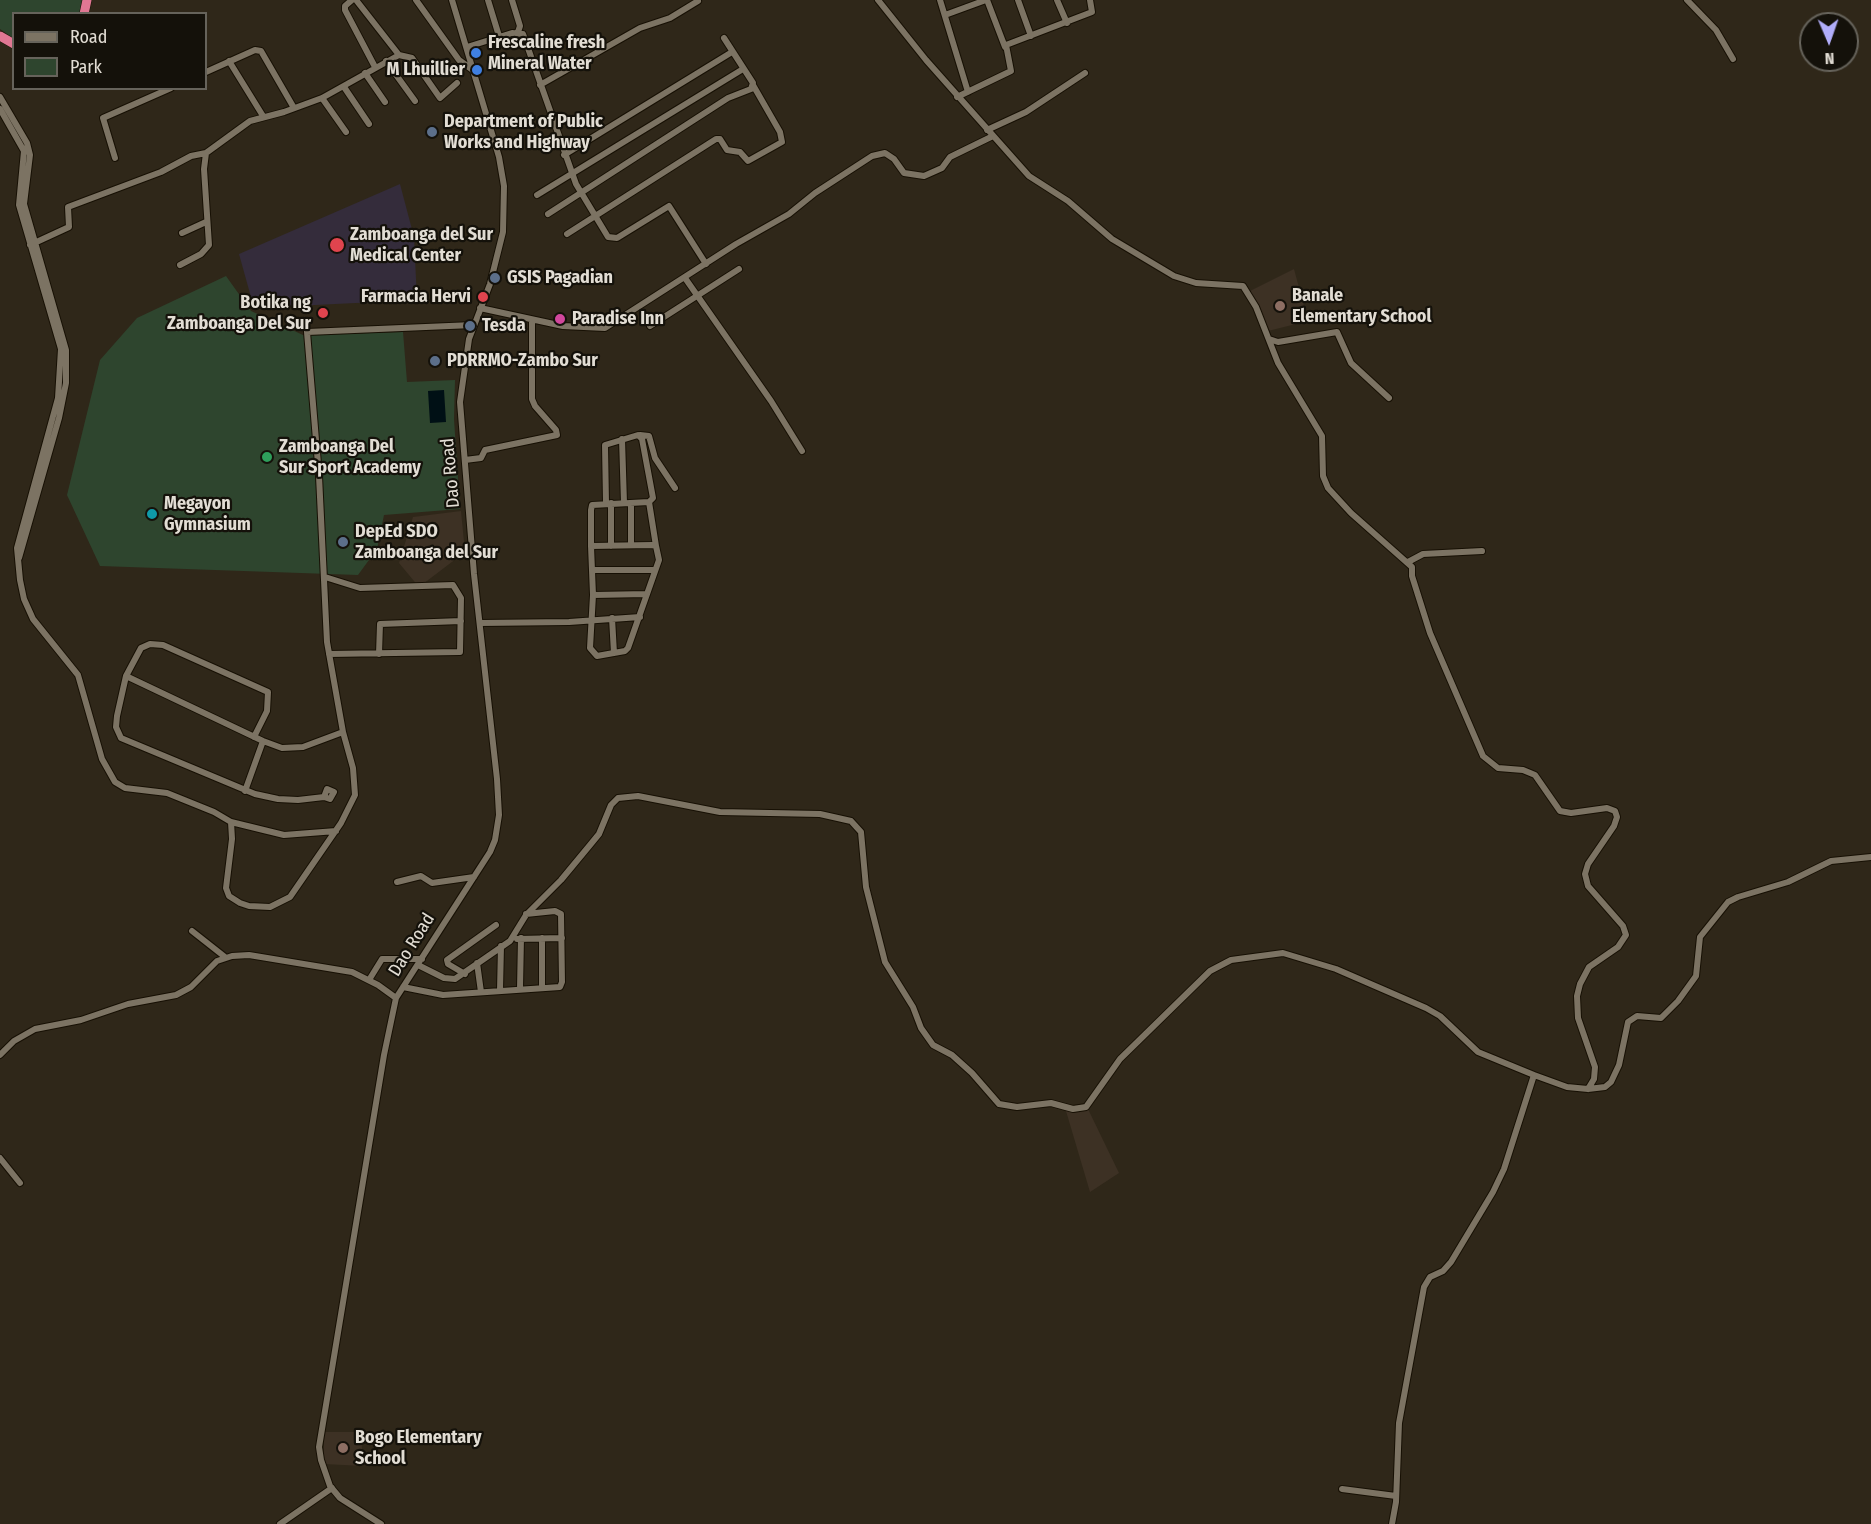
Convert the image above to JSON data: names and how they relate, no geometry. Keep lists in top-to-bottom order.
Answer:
{
  "streets": {
    "street": ["Dao Road"]
  },
  "places": [
    "Frescaline fresh Mineral Water",
    "M Lhuillier",
    "Department of Public Works and Highway",
    "Zamboanga del Sur Medical Center",
    "GSIS Pagadian",
    "Farmacia Hervi",
    "Banale Elementary School",
    "Botika ng Zamboanga Del Sur",
    "Paradise Inn",
    "Tesda",
    "PDRRMO-Zambo Sur",
    "Zamboanga Del Sur Sport Academy",
    "Megayon Gymnasium",
    "DepEd SDO Zamboanga del Sur",
    "Bogo Elementary School"
  ],
  "legend": ["Road", "Park"],
  "north": "bottom"
}
